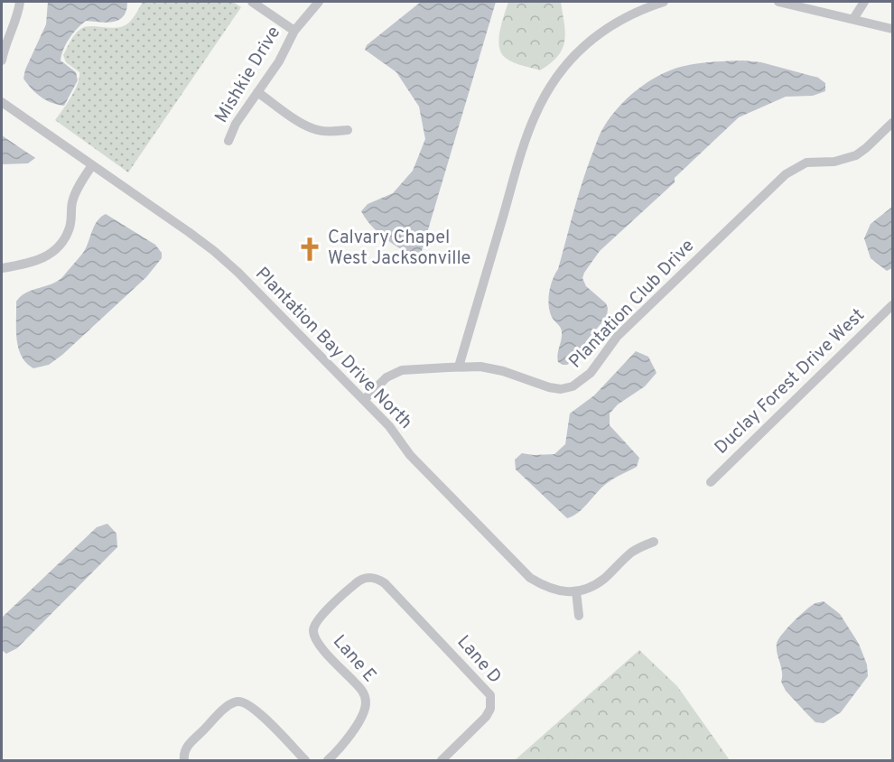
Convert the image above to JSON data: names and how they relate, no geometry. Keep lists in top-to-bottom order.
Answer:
{
  "streets": {
    "street": [
      "Mishkie Drive",
      "Plantation Club Drive",
      "Plantation Bay Drive North",
      "Duclay Forest Drive West",
      "Lane E",
      "Lane D"
    ]
  },
  "crossings": [
    ["Plantation Club Drive", "Plantation Bay Drive North"],
    ["Lane E", "Lane D"]
  ],
  "places": {
    "church": ["Calvary Chapel West Jacksonville"]
  }
}
